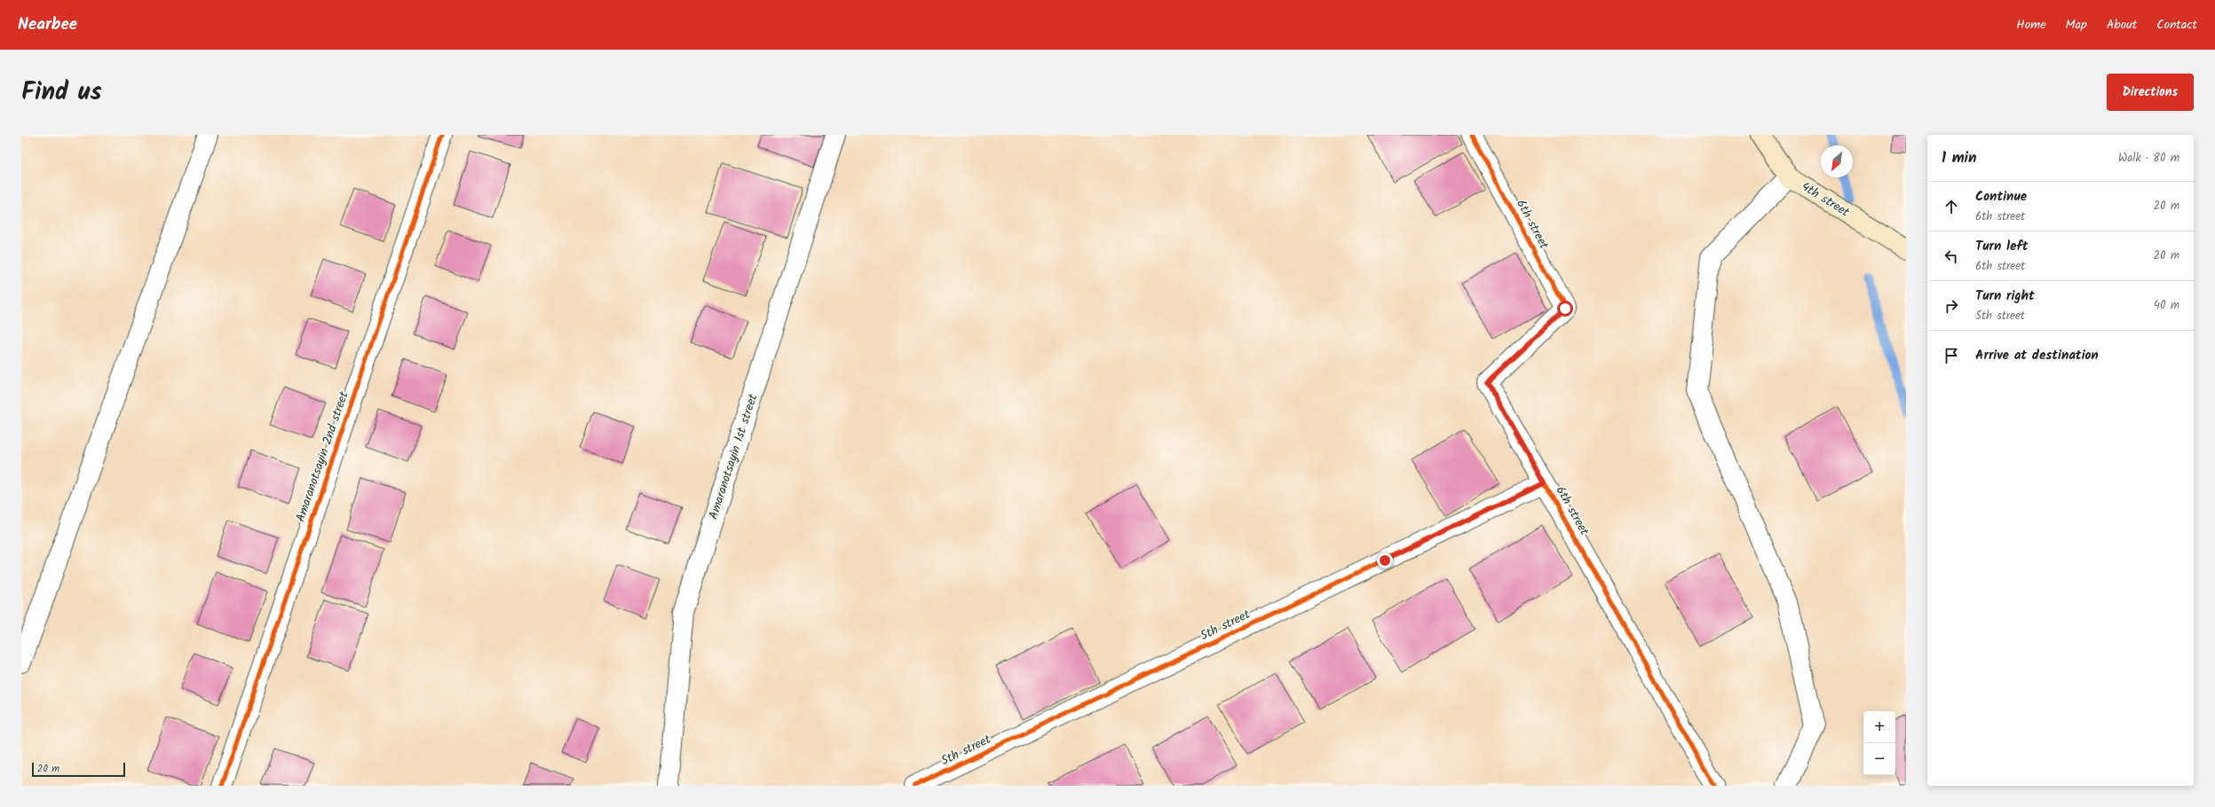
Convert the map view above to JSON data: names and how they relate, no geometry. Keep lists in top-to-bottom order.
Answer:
{
  "streets": {
    "main road": ["4th street"],
    "street": [
      "6th street",
      "Amaranotsayin 2nd street",
      "Amaranotsayin 1st street",
      "5th street"
    ]
  },
  "crossings": [
    ["6th street", "5th street"]
  ],
  "scale_bar": "20 m",
  "north": "bottom left",
  "page": {
    "header": "Nearbee",
    "nav": [
      "Home",
      "Map",
      "About",
      "Contact"
    ],
    "title": "Find us",
    "buttons": "Directions",
    "heading": ["1 min", "Walk · 80 m"],
    "list": [
      ["Continue", "6th street", "20 m"],
      ["Turn left", "6th street", "20 m"],
      ["Turn right", "5th street", "40 m"],
      "Arrive at destination"
    ],
    "map_buttons": ["+", "−"],
    "scale": "20 m"
  }
}
